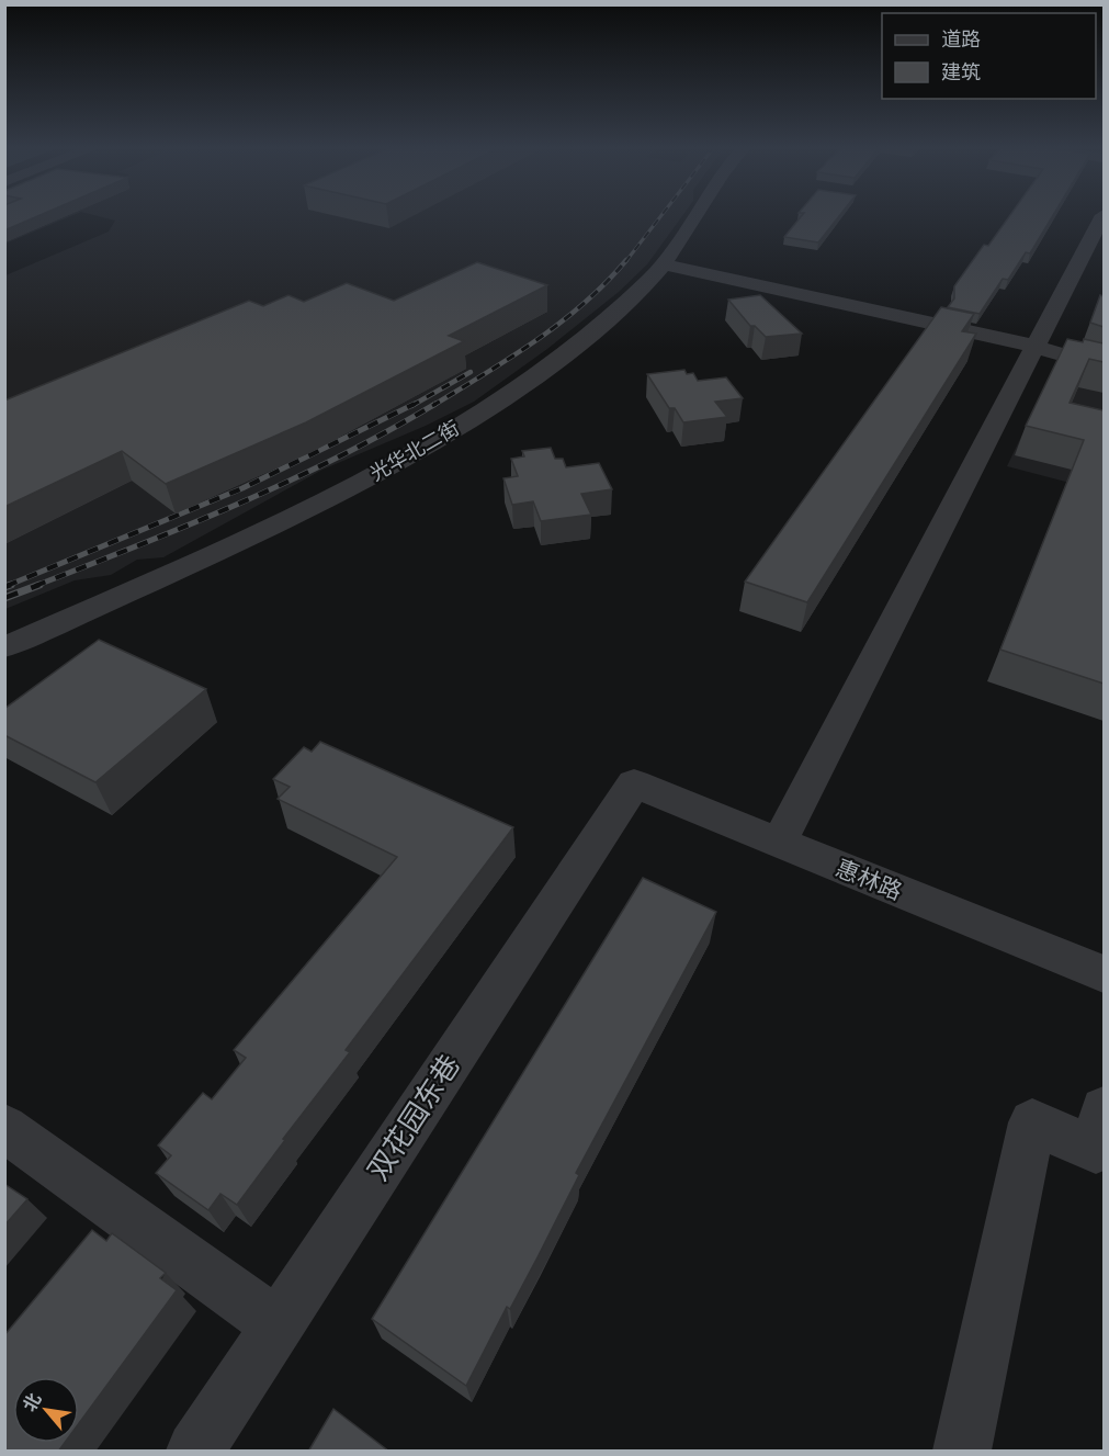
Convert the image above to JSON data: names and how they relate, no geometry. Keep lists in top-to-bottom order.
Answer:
{
  "streets": {
    "street": ["光华北二街", "惠林路", "双花园东巷"]
  },
  "crossings": [
    ["惠林路", "双花园东巷"]
  ],
  "legend": ["道路", "建筑"],
  "north": "top left"
}
